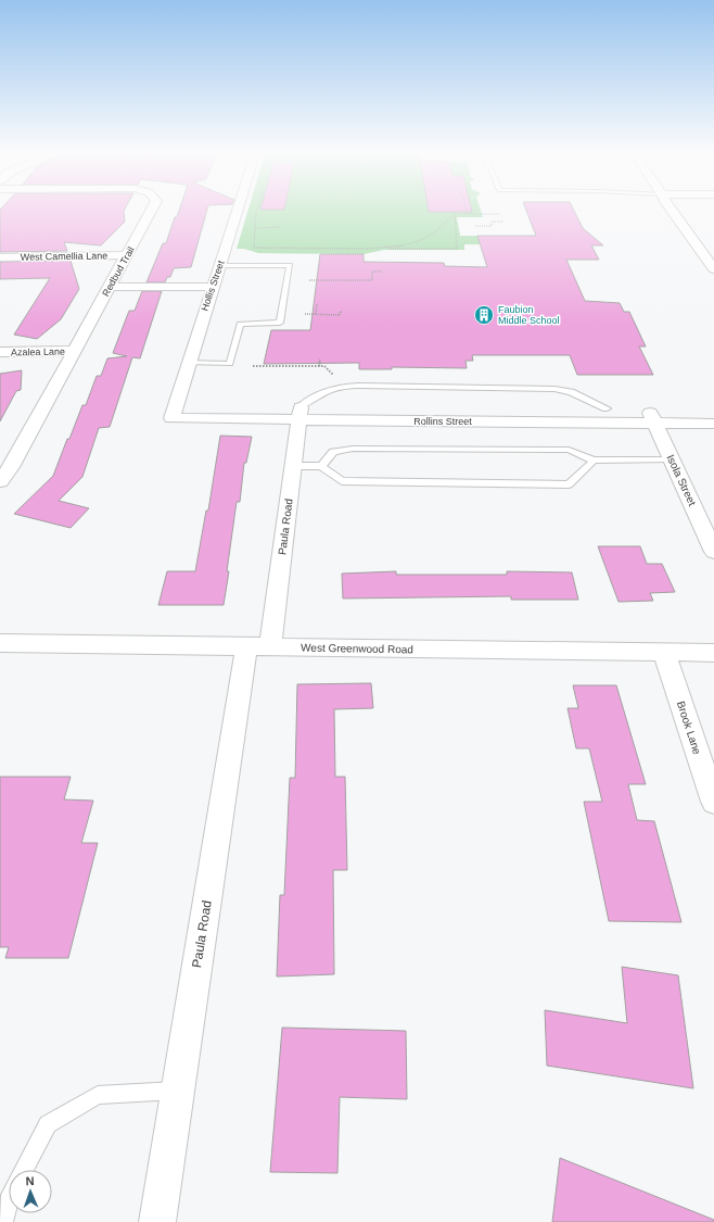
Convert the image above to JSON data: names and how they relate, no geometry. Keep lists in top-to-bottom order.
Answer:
{
  "streets": {
    "street": [
      "West Camellia Lane",
      "Redbud Trail",
      "Hollis Street",
      "Azalea Lane",
      "Rollins Street",
      "Isola Street",
      "Paula Road",
      "West Greenwood Road",
      "Brook Lane"
    ]
  },
  "crossings": [
    ["West Camellia Lane", "Redbud Trail"],
    ["Redbud Trail", "Azalea Lane"],
    ["Hollis Street", "Rollins Street"],
    ["Rollins Street", "Isola Street"],
    ["Rollins Street", "Paula Road"],
    ["Paula Road", "West Greenwood Road"],
    ["West Greenwood Road", "Brook Lane"]
  ],
  "places": {
    "building": ["Faubion Middle School"]
  },
  "north": "top"
}
